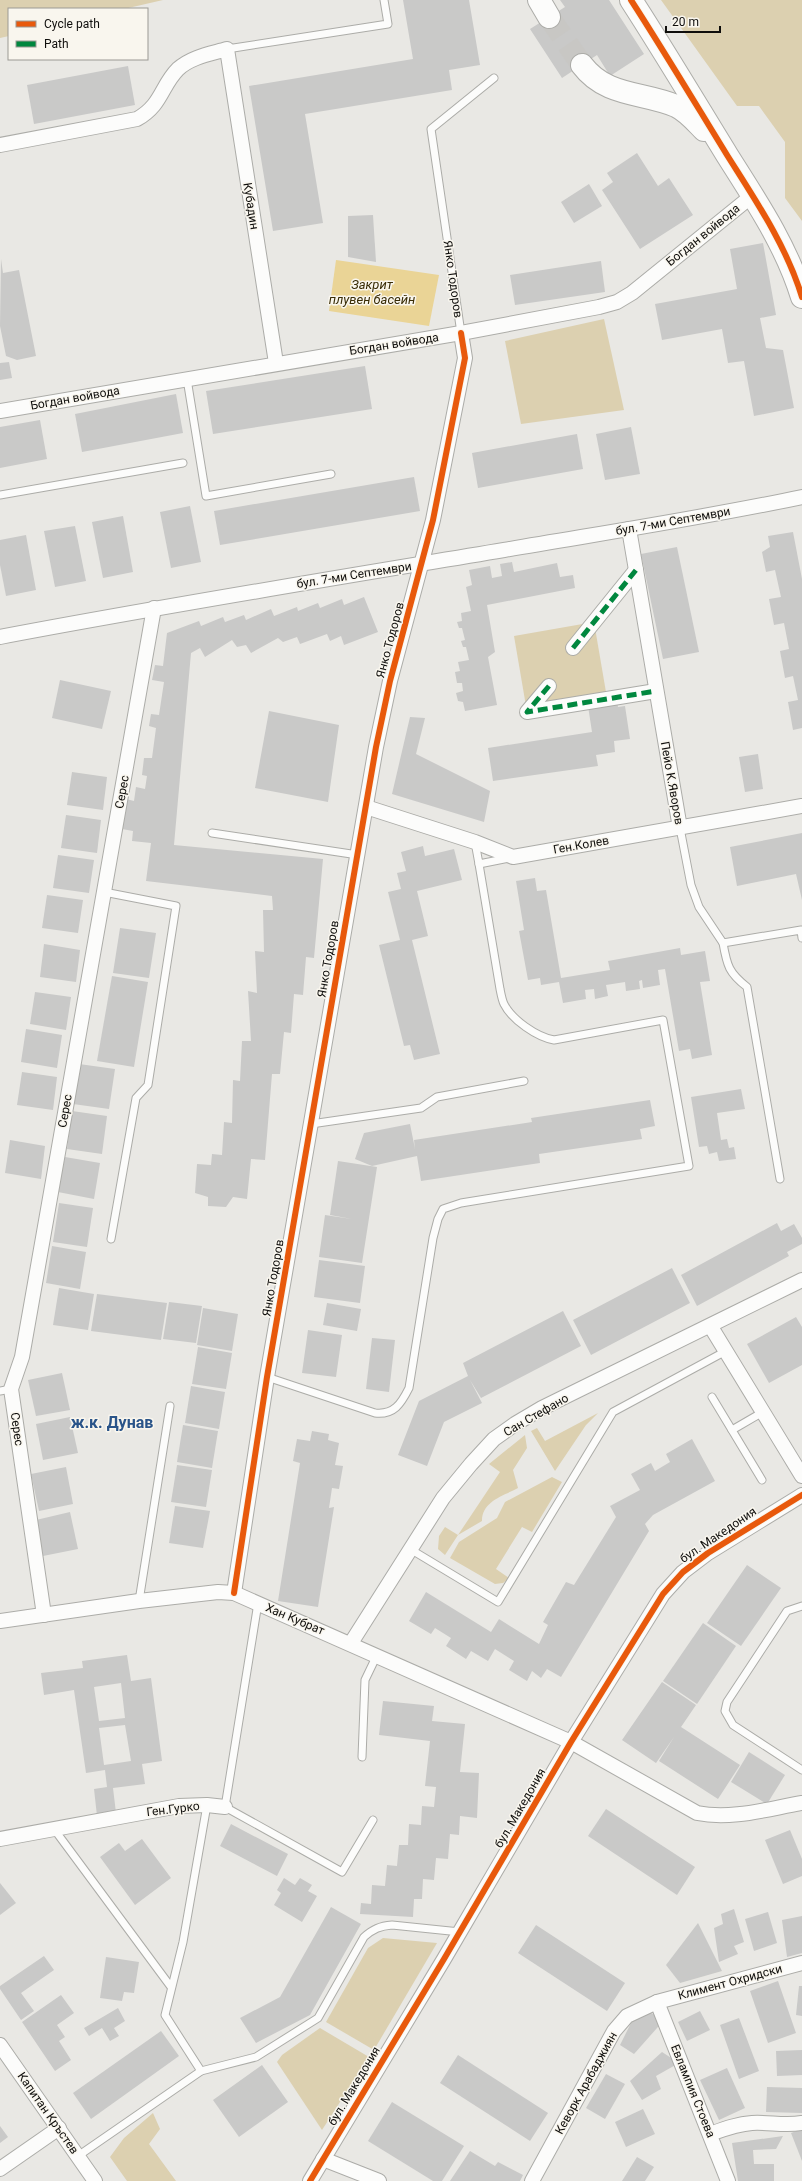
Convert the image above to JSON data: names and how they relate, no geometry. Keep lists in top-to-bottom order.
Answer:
{
  "streets": {
    "street": [
      "Кубадин",
      "Богдан войвода",
      "Янко Тодоров",
      "бул. 7-ми Септември",
      "Пейо К.Яворов",
      "Серес",
      "Ген.Колев",
      "Сан Стефано",
      "бул. Македония",
      "Хан Кубрат",
      "Ген.Гурко",
      "Климент Охридски",
      "Кеворк Арабаджиян",
      "Евлампия Стоева",
      "Капитан Кръстев"
    ]
  },
  "crossings": [
    ["Кубадин", "Богдан войвода"],
    ["Богдан войвода", "Янко Тодоров"],
    ["Янко Тодоров", "бул. 7-ми Септември"],
    ["Янко Тодоров", "Хан Кубрат"],
    ["бул. 7-ми Септември", "Пейо К.Яворов"],
    ["бул. 7-ми Септември", "Серес"],
    ["Пейо К.Яворов", "Ген.Колев"],
    ["Серес", "Хан Кубрат"],
    ["Сан Стефано", "Хан Кубрат"],
    ["бул. Македония", "Хан Кубрат"],
    ["Климент Охридски", "Кеворк Арабаджиян"],
    ["Климент Охридски", "Евлампия Стоева"],
    ["Кеворк Арабаджиян", "Евлампия Стоева"]
  ],
  "districts": ["ж.к. Дунав"],
  "water": ["Закрит плувен басейн"],
  "legend": ["Cycle path", "Path"],
  "scale_bar": "20 m"
}
